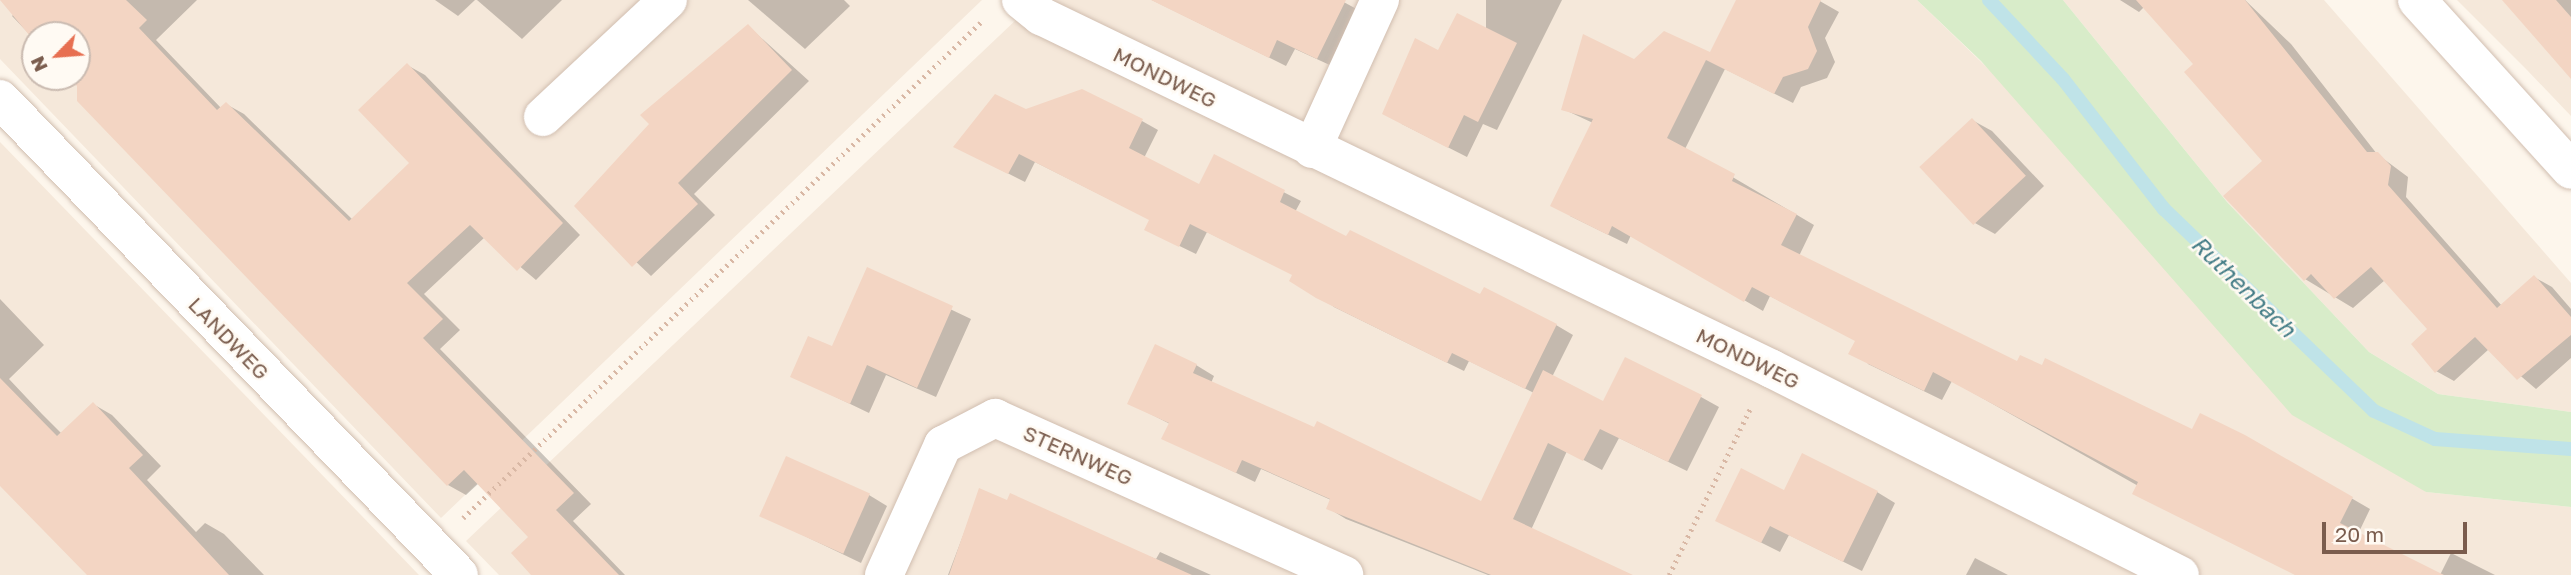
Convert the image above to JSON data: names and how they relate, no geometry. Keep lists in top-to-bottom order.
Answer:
{
  "streets": {
    "street": ["MONDWEG", "LANDWEG", "STERNWEG"]
  },
  "water": ["Ruthenbach"],
  "scale_bar": "20 m",
  "north": "bottom left"
}
